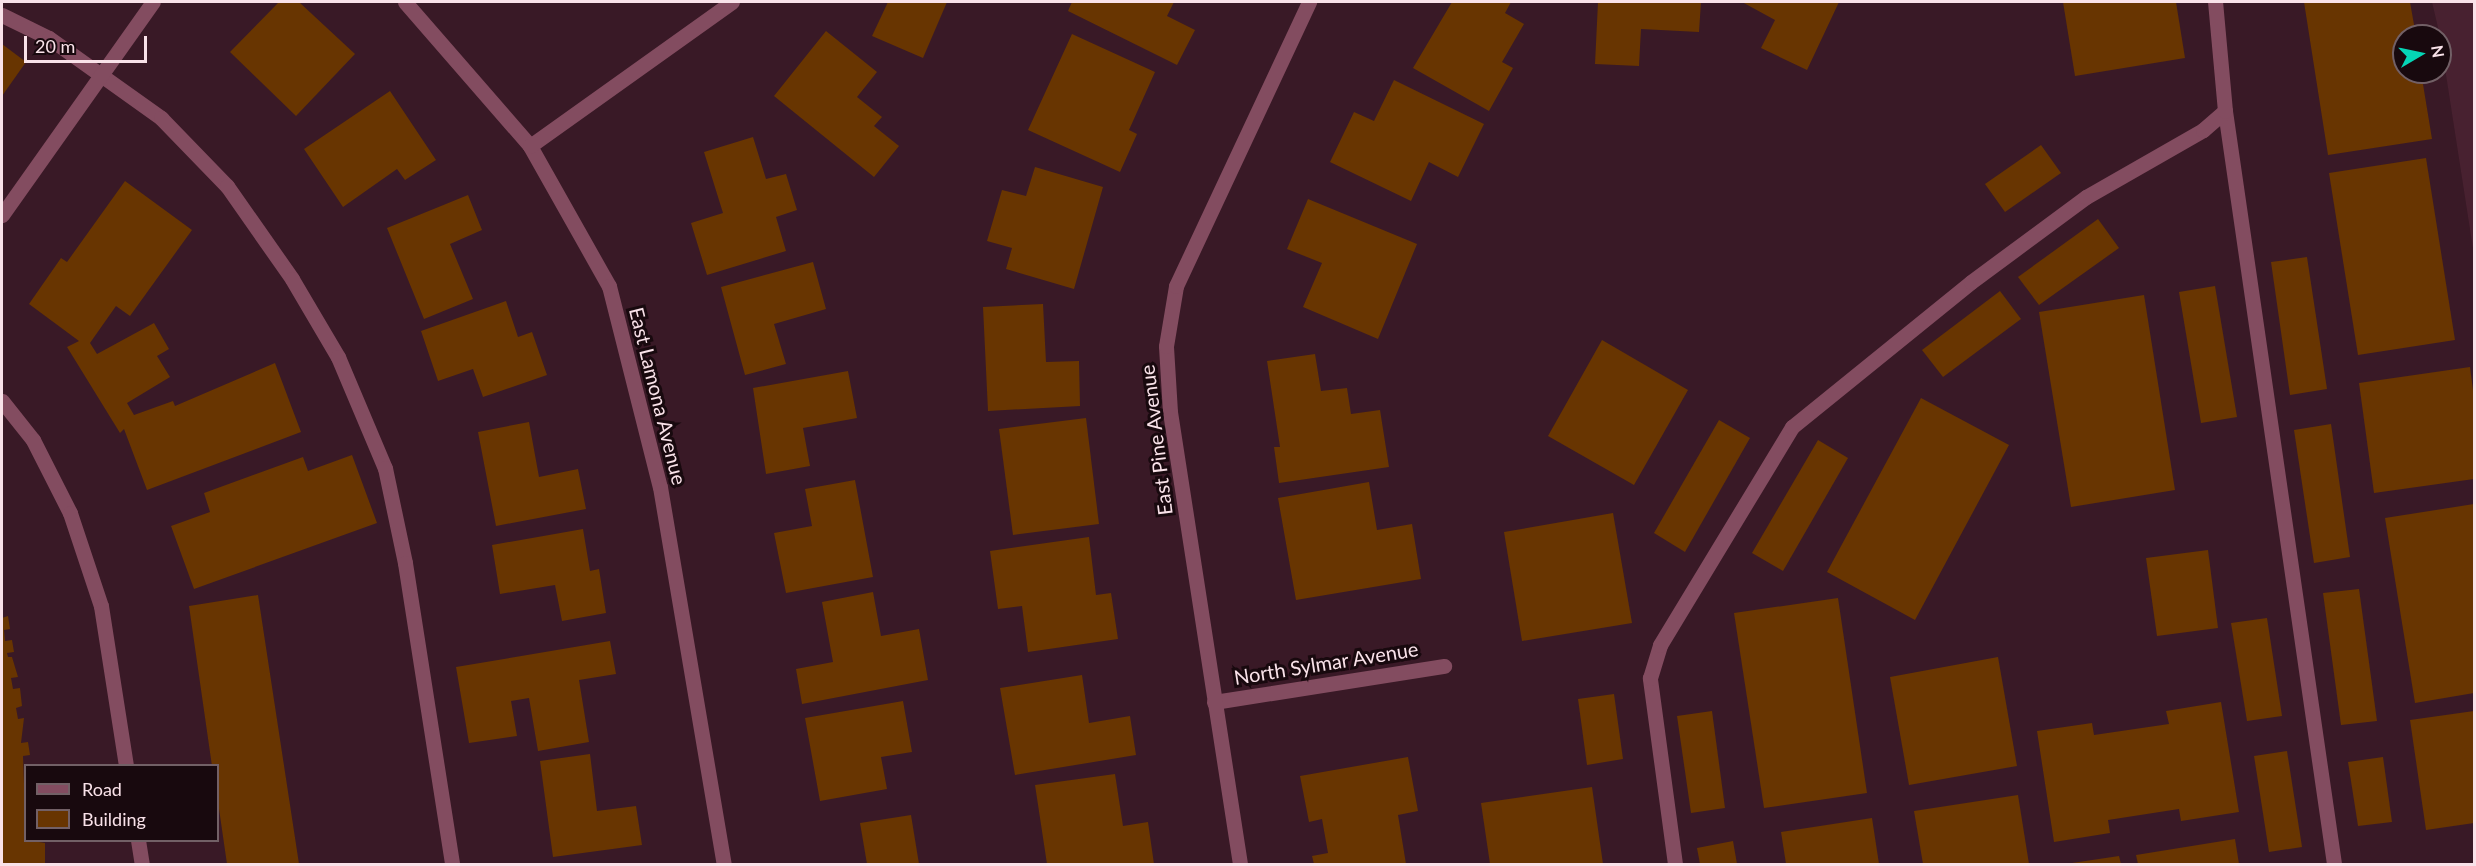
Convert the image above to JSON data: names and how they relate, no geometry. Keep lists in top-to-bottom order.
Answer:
{
  "streets": {
    "street": ["East Lamona Avenue", "East Pine Avenue", "North Sylmar Avenue"]
  },
  "crossings": [
    ["East Pine Avenue", "North Sylmar Avenue"]
  ],
  "legend": ["Road", "Building"],
  "scale_bar": "20 m",
  "north": "right"
}
